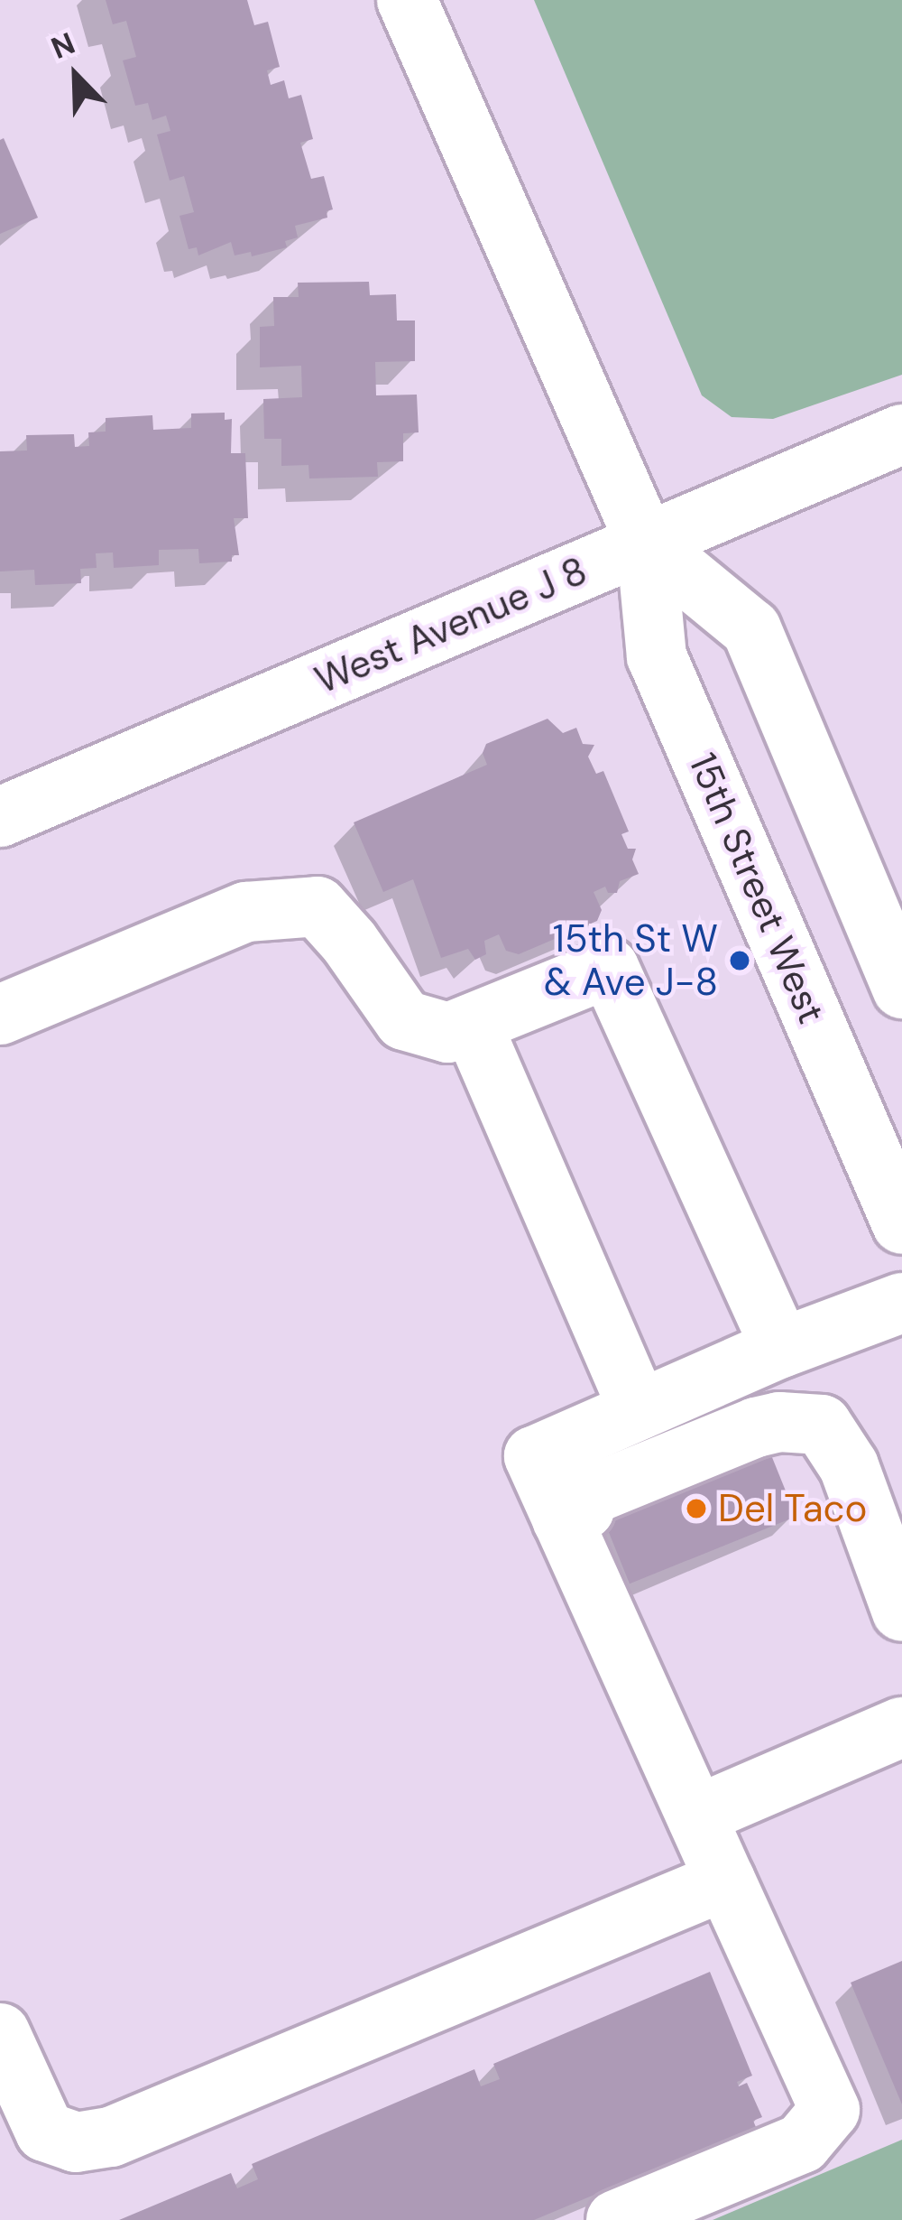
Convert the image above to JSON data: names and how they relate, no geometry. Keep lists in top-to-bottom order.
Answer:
{
  "streets": {
    "street": ["West Avenue J 8", "15th Street West"]
  },
  "crossings": [
    ["West Avenue J 8", "15th Street West"]
  ],
  "places": ["15th St W & Ave J-8", "Del Taco"],
  "north": "top left"
}
